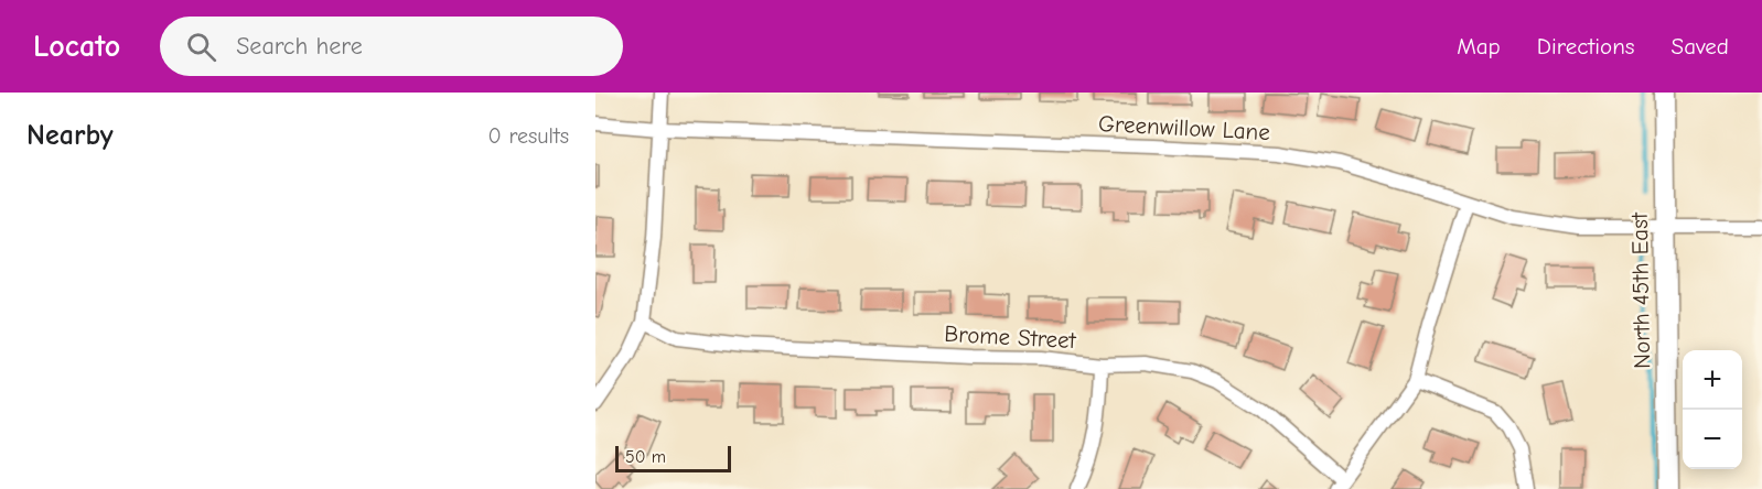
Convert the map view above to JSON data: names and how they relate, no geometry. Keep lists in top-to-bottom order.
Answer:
{
  "streets": {
    "main road": ["North 45th East"],
    "street": ["Greenwillow Lane", "Brome Street"]
  },
  "crossings": [
    ["Greenwillow Lane", "North 45th East"]
  ],
  "scale_bar": "50 m",
  "page": {
    "header": "Locato",
    "search": "Search here",
    "nav": ["Map", "Directions", "Saved"],
    "heading": ["Nearby", "0 results"],
    "map_buttons": ["+", "−"],
    "scale": "50 m"
  }
}
